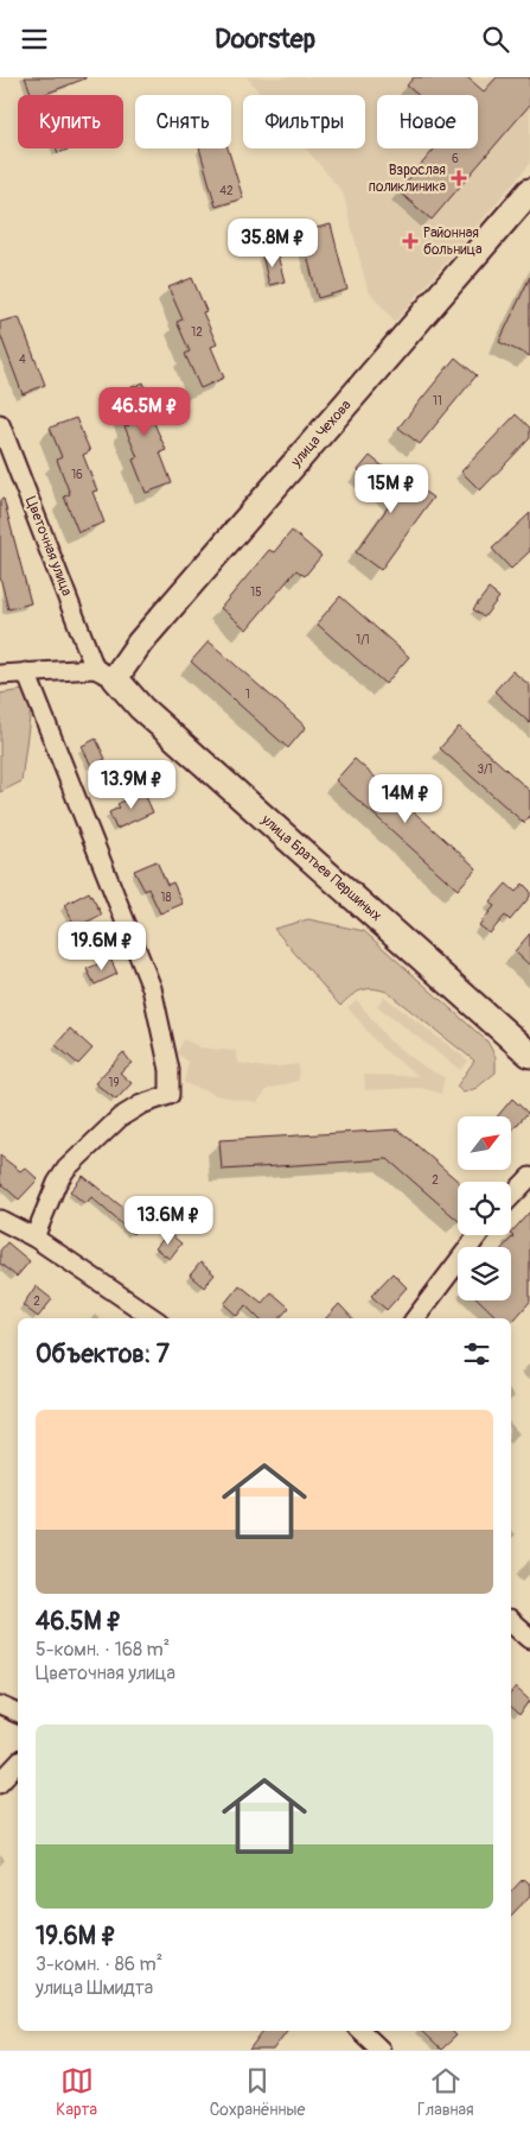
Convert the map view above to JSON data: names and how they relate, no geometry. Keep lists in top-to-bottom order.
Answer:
{
  "streets": {
    "street": ["улица Чехова", "Цветочная улица", "улица Братьев Першиных"]
  },
  "crossings": [
    ["улица Чехова", "Цветочная улица"],
    ["улица Чехова", "улица Братьев Першиных"],
    ["Цветочная улица", "улица Братьев Першиных"]
  ],
  "places": {
    "health": ["Взрослая поликлиника", "Районная больница"]
  },
  "house_numbers": [
    "6",
    "42",
    "12",
    "4",
    "11",
    "16",
    "15",
    "1/1",
    "1",
    "3/1",
    "18",
    "19",
    "2",
    "2"
  ],
  "north": "top right",
  "page": {
    "header": "Doorstep",
    "chip": [
      "Купить",
      "Снять",
      "Фильтры",
      "Новое"
    ],
    "price": [
      "35.8M ₽",
      "46.5M ₽",
      "15M ₽",
      "13.9M ₽",
      "14M ₽",
      "19.6M ₽",
      "13.6M ₽"
    ],
    "heading": "Объектов: 7",
    "list": [
      {
        "name": "46.5M ₽",
        "note": "5-комн. · 168 m² · Цветочная улица"
      },
      {
        "name": "19.6M ₽",
        "note": "3-комн. · 86 m² · улица Шмидта"
      }
    ],
    "tabs": ["Карта", "Сохранённые", "Главная"]
  }
}
